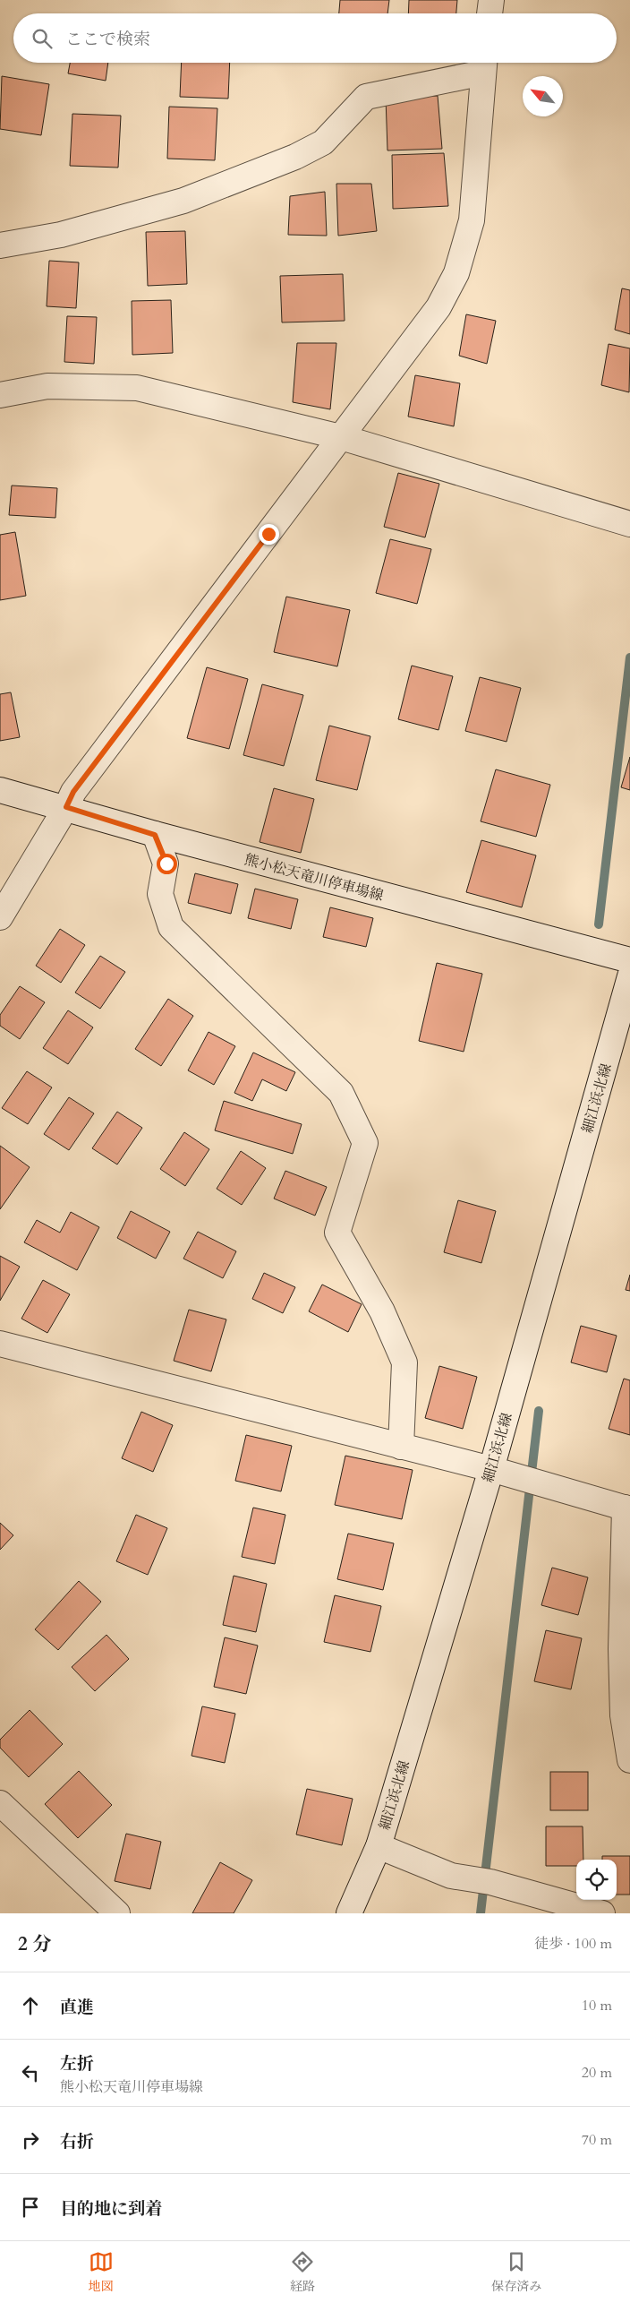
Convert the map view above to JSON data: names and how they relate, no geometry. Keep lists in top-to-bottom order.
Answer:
{
  "streets": {
    "street": ["熊小松天竜川停車場線", "細江浜北線"]
  },
  "north": "top left",
  "page": {
    "search": "ここで検索",
    "heading": ["2 分", "徒歩 · 100 m"],
    "list": [
      ["直進", "10 m"],
      ["左折", "熊小松天竜川停車場線", "20 m"],
      ["右折", "70 m"],
      "目的地に到着"
    ],
    "nav": ["地図", "経路", "保存済み"]
  }
}
